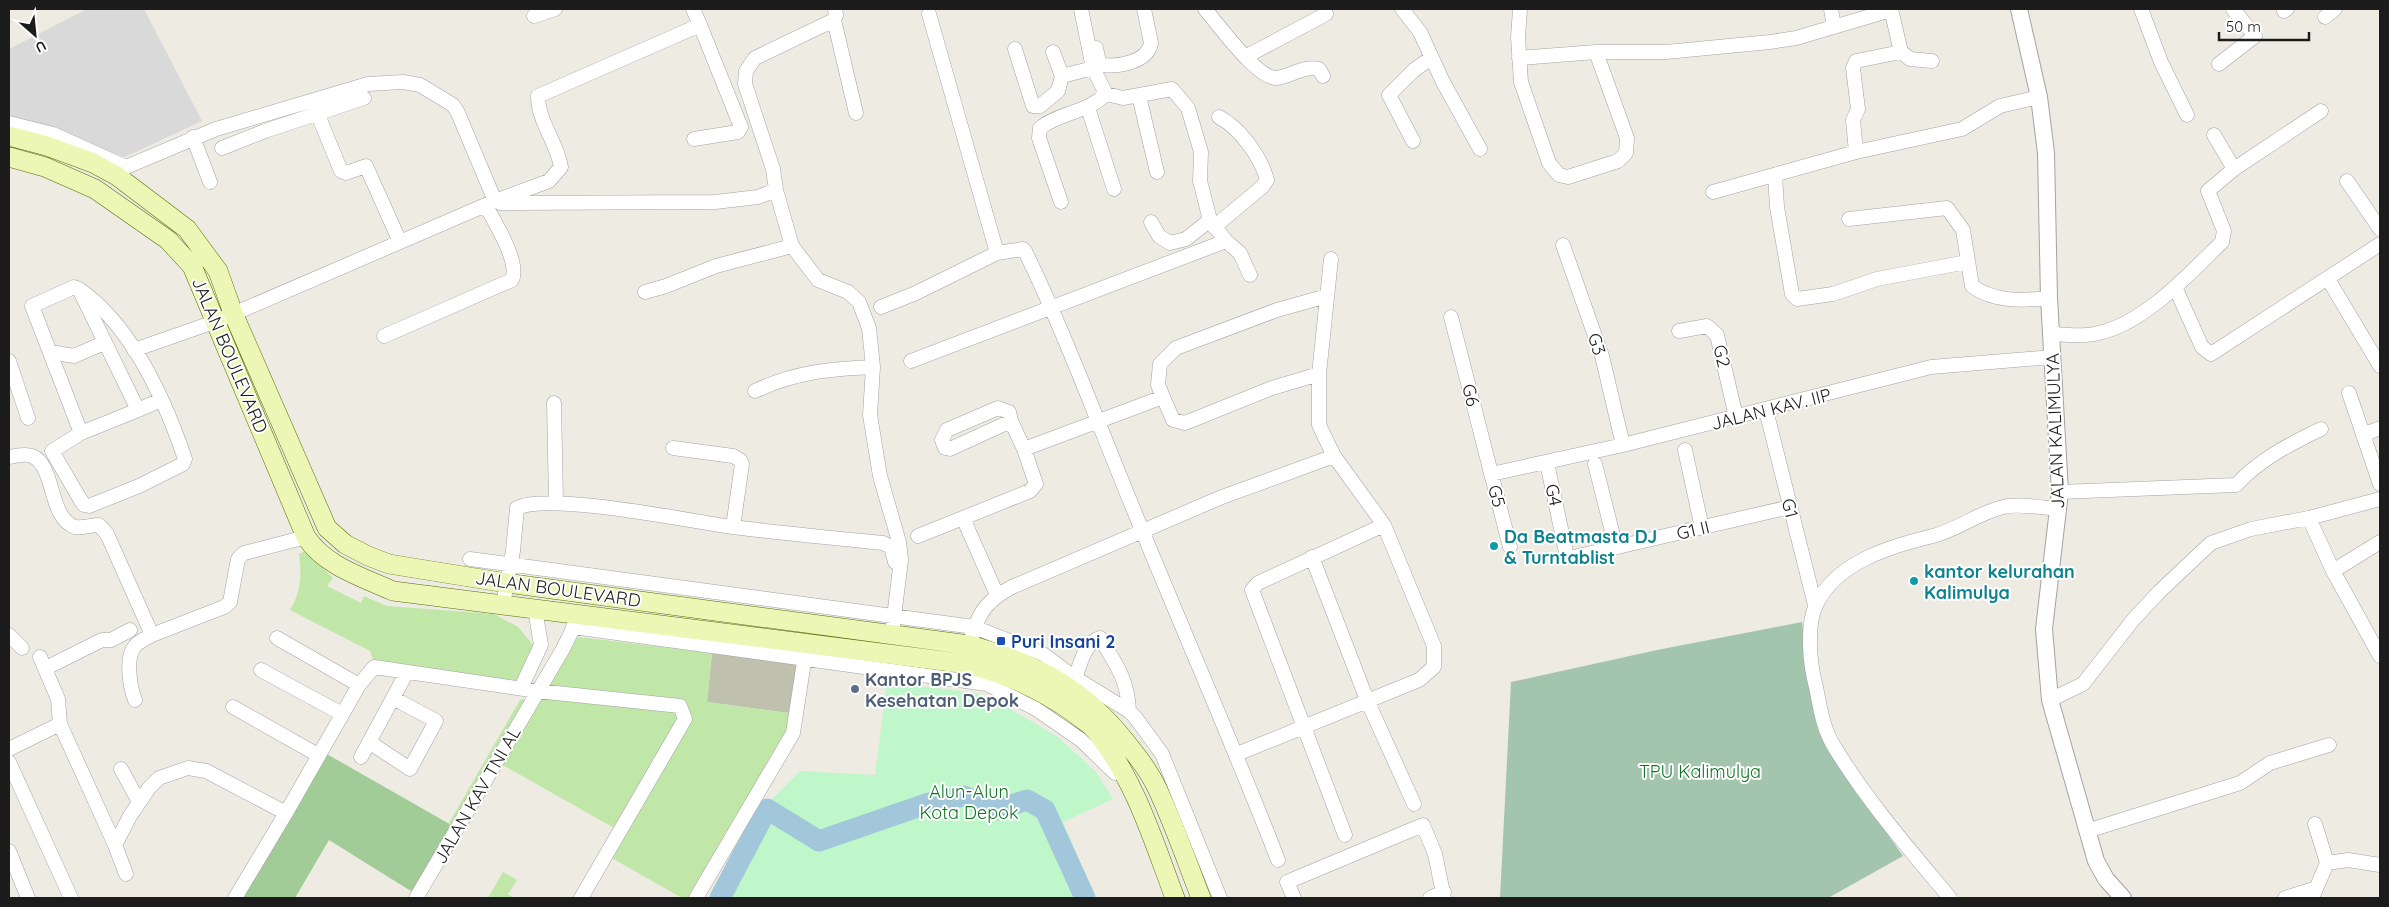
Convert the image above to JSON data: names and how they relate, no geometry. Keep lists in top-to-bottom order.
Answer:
{
  "streets": {
    "main road": ["JALAN BOULEVARD"],
    "street": [
      "G3",
      "G2",
      "G6",
      "JALAN KAV. IIP",
      "JALAN KALIMULYA",
      "G4",
      "G5",
      "G1",
      "G1 II",
      "JALAN KAV TNI AL"
    ]
  },
  "crossings": [
    ["G3", "JALAN KAV. IIP"],
    ["JALAN BOULEVARD", "JALAN KAV TNI AL"],
    ["G2", "JALAN KAV. IIP"],
    ["G6", "JALAN KAV. IIP"],
    ["G6", "G5"],
    ["JALAN KAV. IIP", "JALAN KALIMULYA"],
    ["JALAN KAV. IIP", "G4"],
    ["JALAN KAV. IIP", "G5"],
    ["JALAN KAV. IIP", "G1"],
    ["G4", "G1 II"],
    ["G1", "G1 II"]
  ],
  "parks": ["TPU Kalimulya", "Alun-Alun Kota Depok"],
  "places": {
    "other": ["Da Beatmasta DJ & Turntablist", "kantor kelurahan Kalimulya", "Kantor BPJS Kesehatan Depok"],
    "transit": ["Puri Insani 2"]
  },
  "scale_bar": "50 m",
  "north": "bottom right"
}
